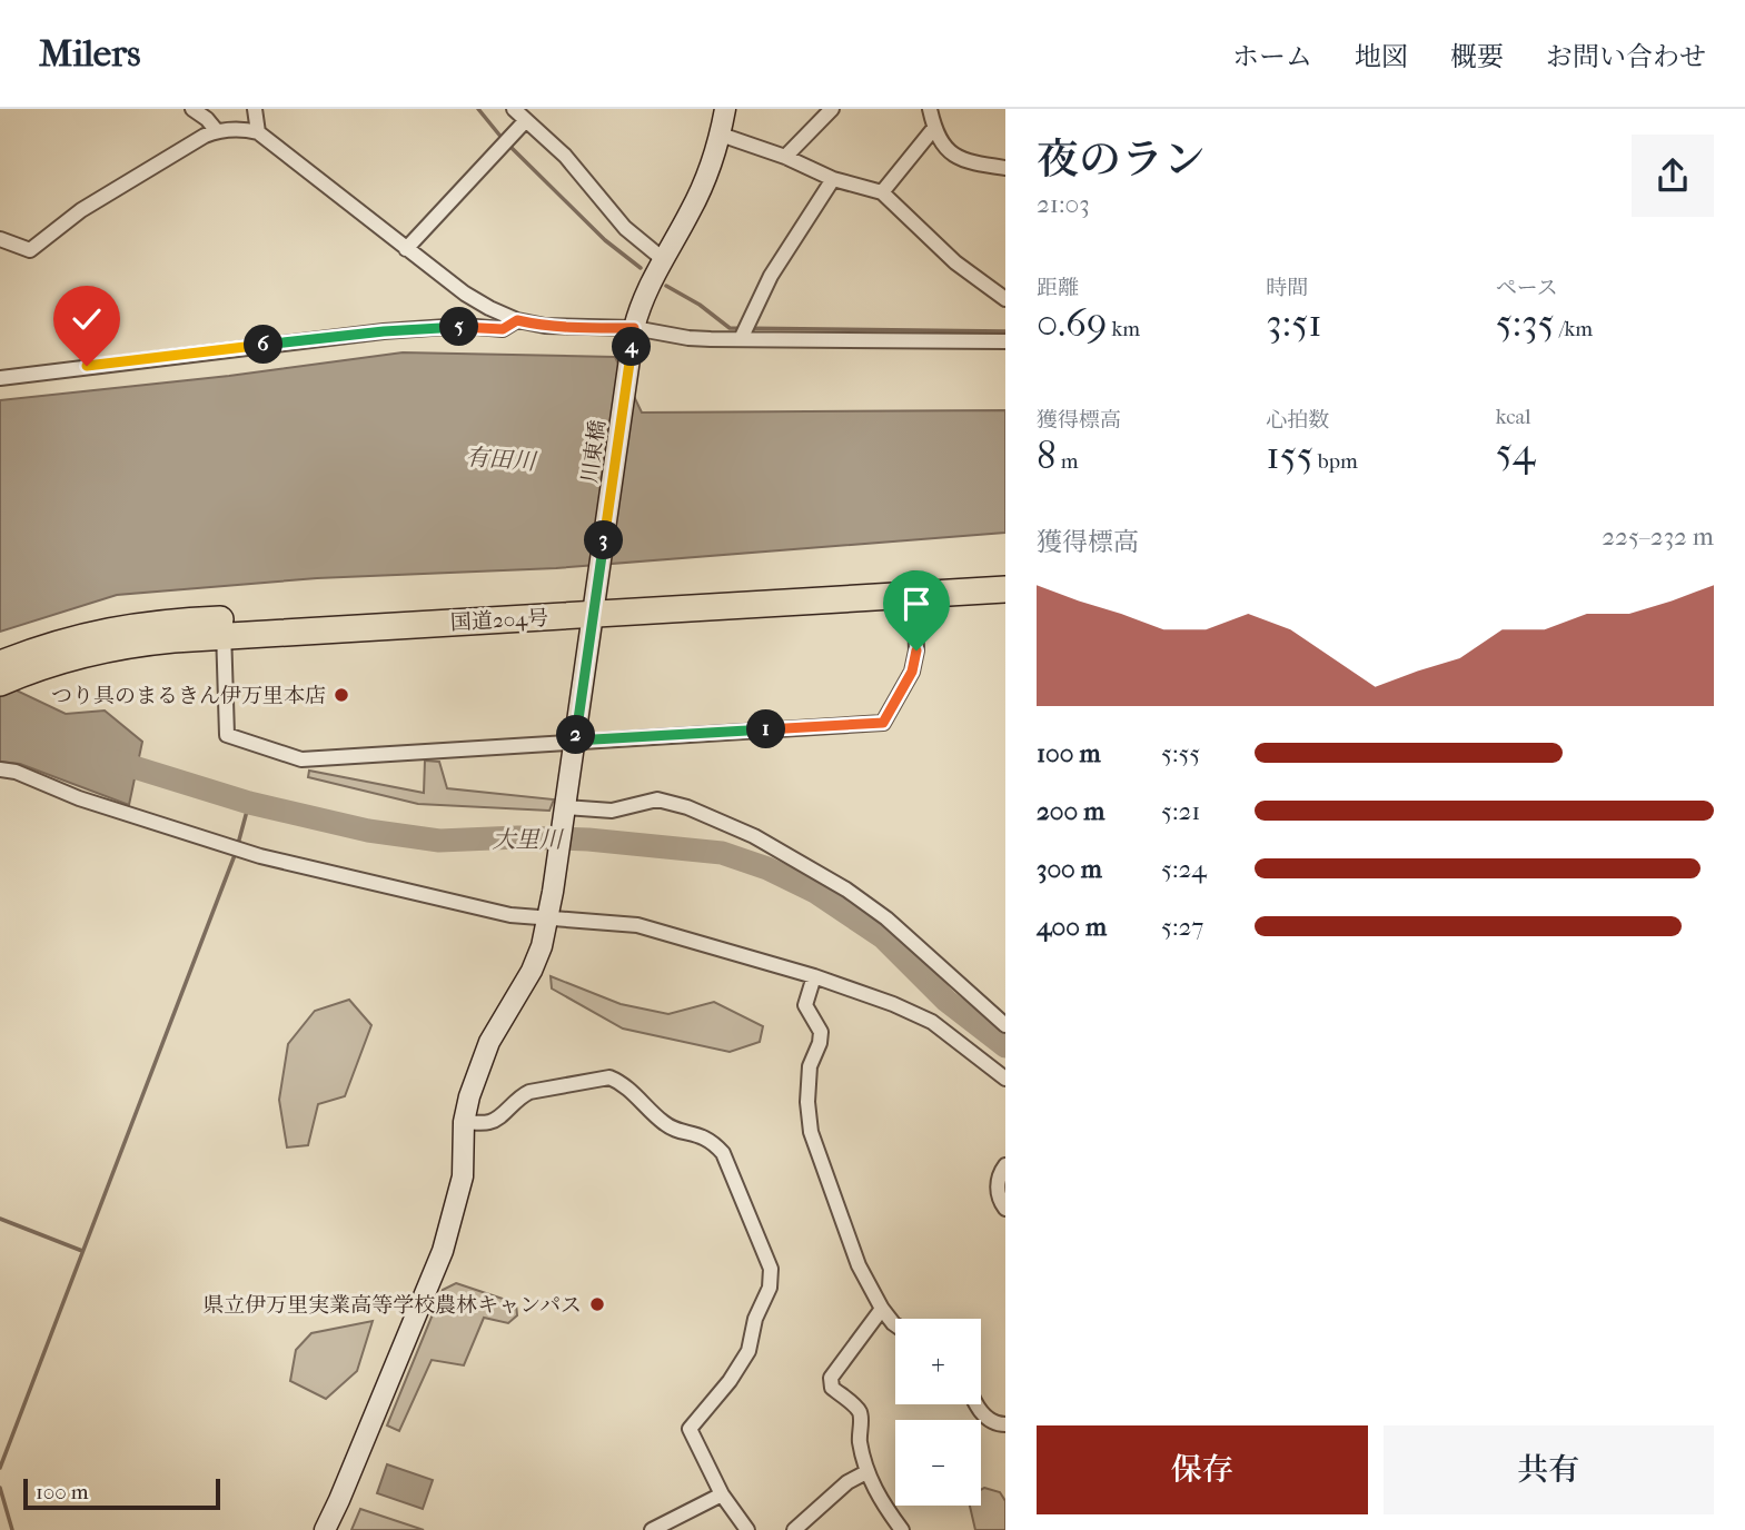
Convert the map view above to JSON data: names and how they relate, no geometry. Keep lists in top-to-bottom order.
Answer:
{
  "streets": {
    "highway": ["国道204号"],
    "street": ["川東橋"]
  },
  "crossings": [
    ["川東橋", "国道204号"]
  ],
  "water": ["有田川", "大里川"],
  "places": ["つり具のまるきん伊万里本店", "県立伊万里実業高等学校農林キャンパス"],
  "scale_bar": "100 m",
  "page": {
    "header": "Milers",
    "nav": [
      "ホーム",
      "地図",
      "概要",
      "お問い合わせ"
    ],
    "heading": ["夜のラン", "21:03"],
    "stats": [
      ["距離", "0.69 km"],
      ["時間", "3:51"],
      ["ペース", "5:35 /km"],
      ["獲得標高", "8 m"],
      ["心拍数", "155 bpm"],
      ["kcal", "54"]
    ],
    "pins": [
      "5",
      "6",
      "4",
      "3",
      "1",
      "2"
    ],
    "chart": ["獲得標高", "225–232 m"],
    "list": [
      {
        "name": "100 m",
        "note": "5:55"
      },
      {
        "name": "200 m",
        "note": "5:21"
      },
      {
        "name": "300 m",
        "note": "5:24"
      },
      {
        "name": "400 m",
        "note": "5:27"
      }
    ],
    "map_buttons": ["+", "−"],
    "buttons": ["保存", "共有"],
    "scale": "100 m"
  }
}
